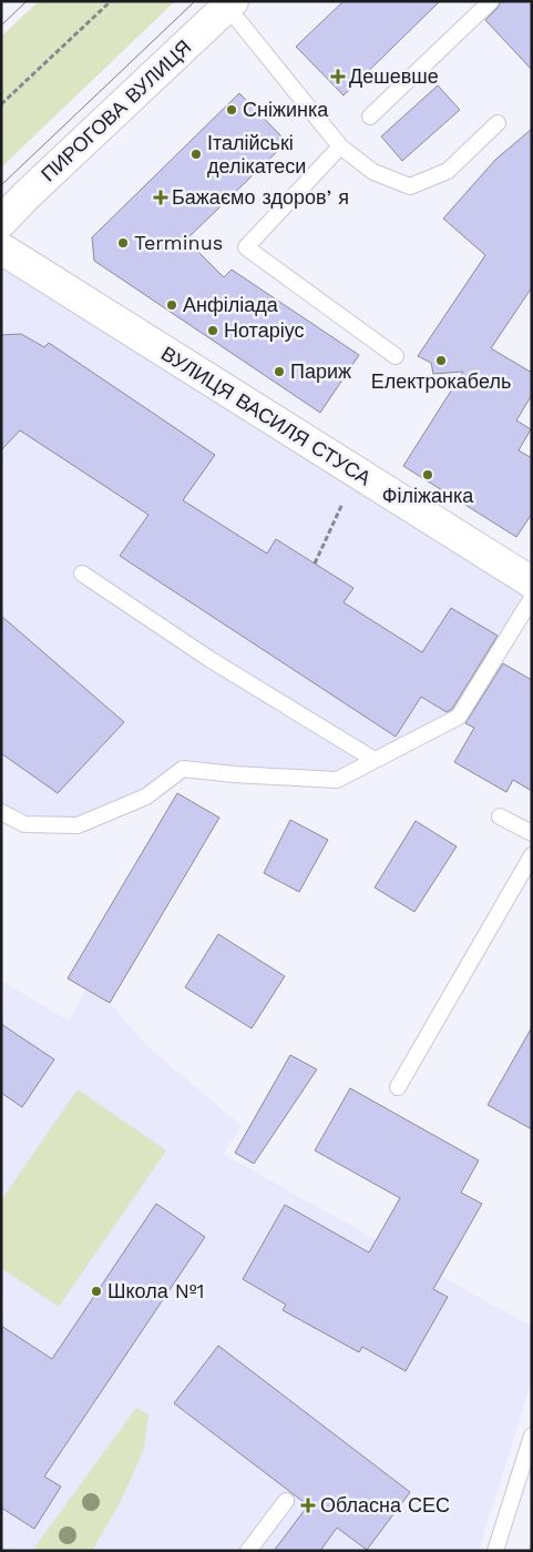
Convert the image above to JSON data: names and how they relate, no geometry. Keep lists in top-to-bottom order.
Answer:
{
  "streets": {
    "street": ["ПИРОГОВА ВУЛИЦЯ", "ВУЛИЦЯ ВАСИЛЯ СТУСА"]
  },
  "places": {
    "health": ["Дешевше", "Бажаємо здоровʼя", "Обласна СЕС"],
    "other": [
      "Сніжинка",
      "Італійські делікатеси",
      "Terminus",
      "Анфіліада",
      "Нотаріус",
      "Електрокабель",
      "Париж",
      "Філіжанка",
      "Школа №1"
    ]
  }
}
